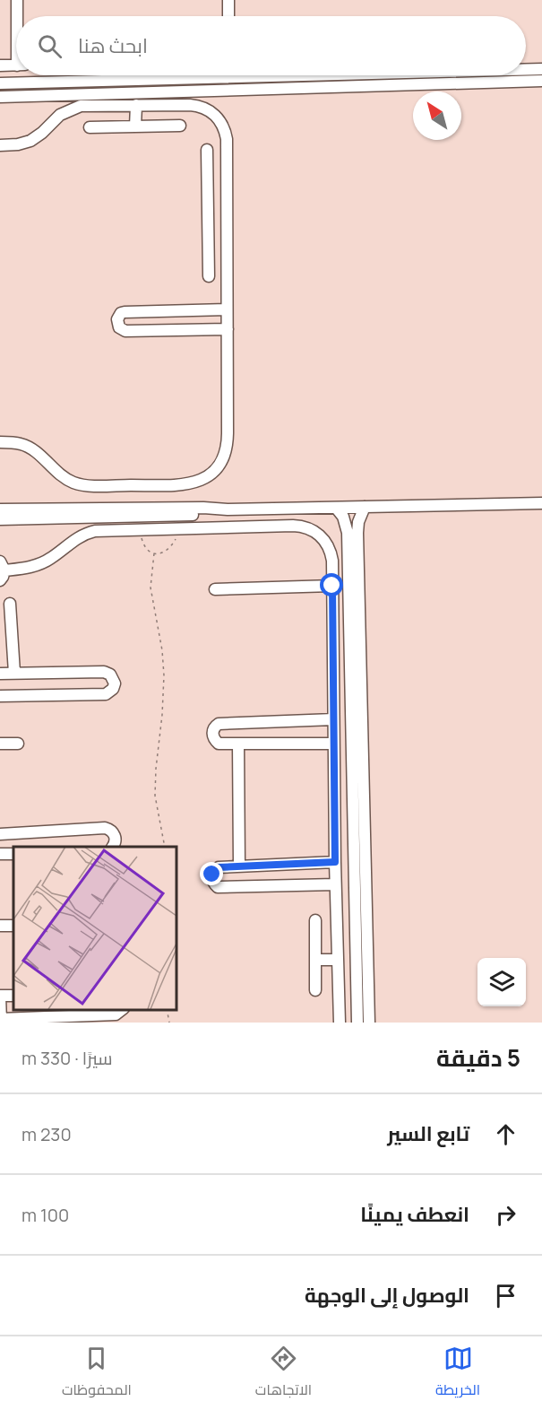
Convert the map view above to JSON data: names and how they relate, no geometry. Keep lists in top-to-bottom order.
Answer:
{
  "north": "top left",
  "page": {
    "search": "ابحث هنا",
    "heading": ["5 دقيقة", "سيرًا · 330 m"],
    "list": [
      ["تابع السير", "230 m"],
      ["انعطف يمينًا", "100 m"],
      "الوصول إلى الوجهة"
    ],
    "nav": ["الخريطة", "الاتجاهات", "المحفوظات"]
  }
}
